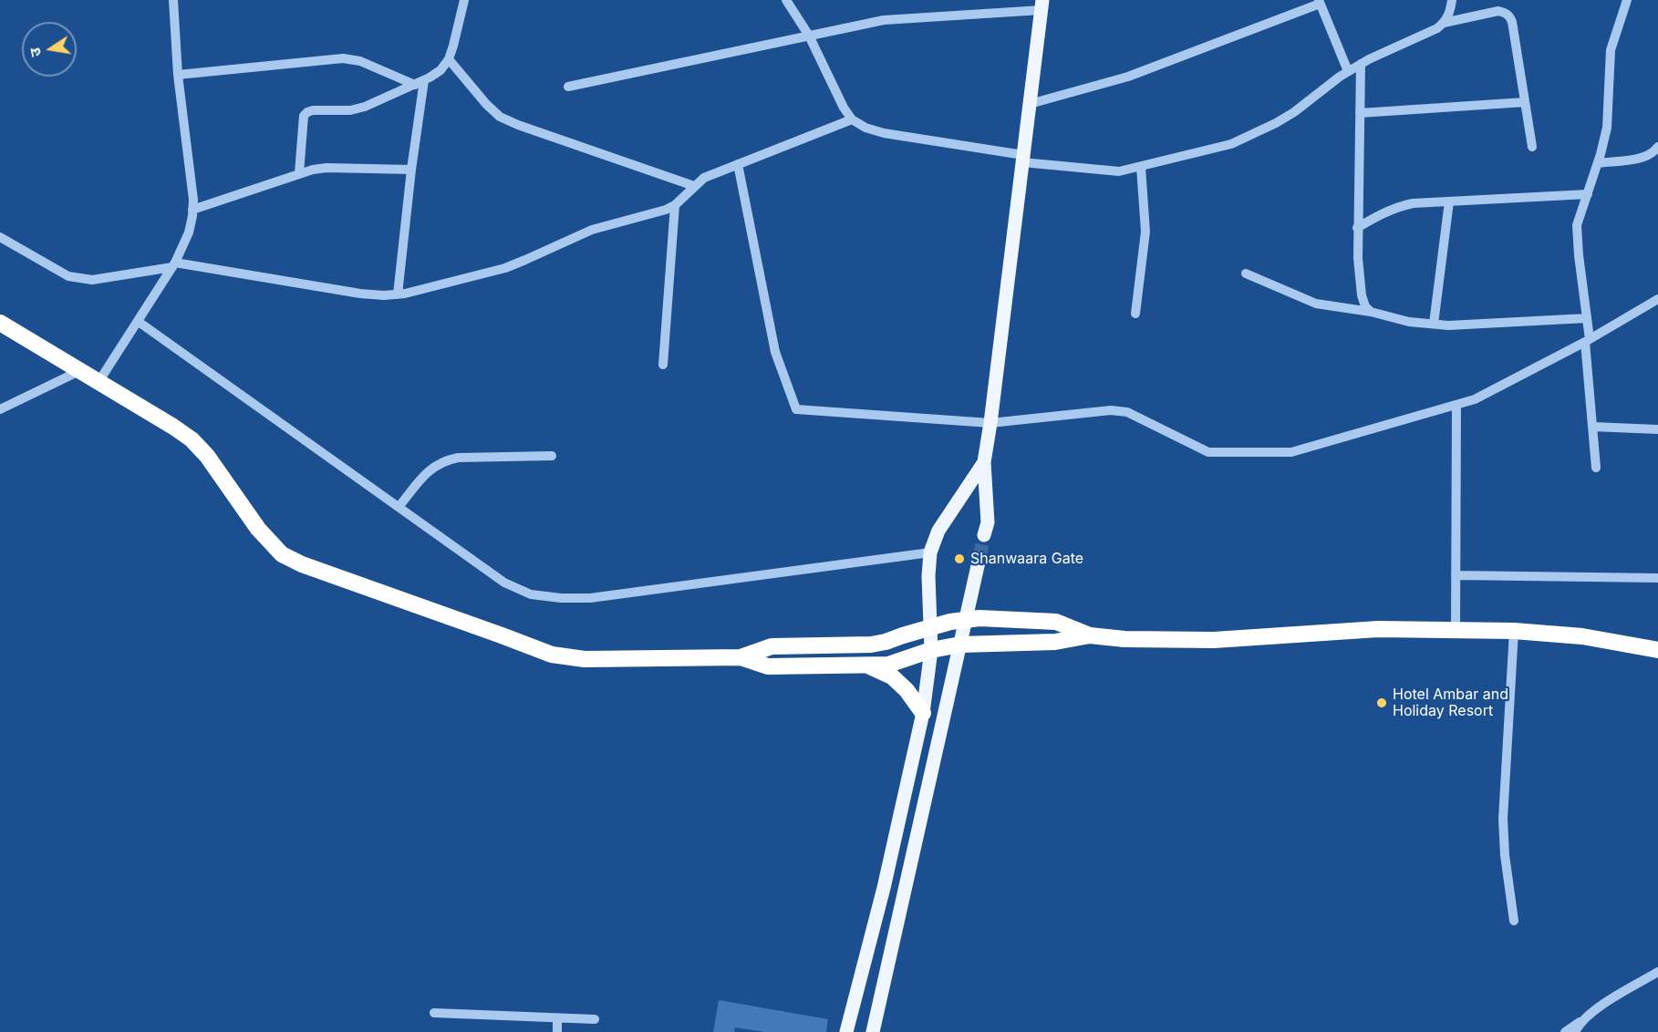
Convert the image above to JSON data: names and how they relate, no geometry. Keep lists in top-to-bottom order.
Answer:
{
  "places": ["Shanwaara Gate", "Hotel Ambar and Holiday Resort"],
  "north": "left"
}
